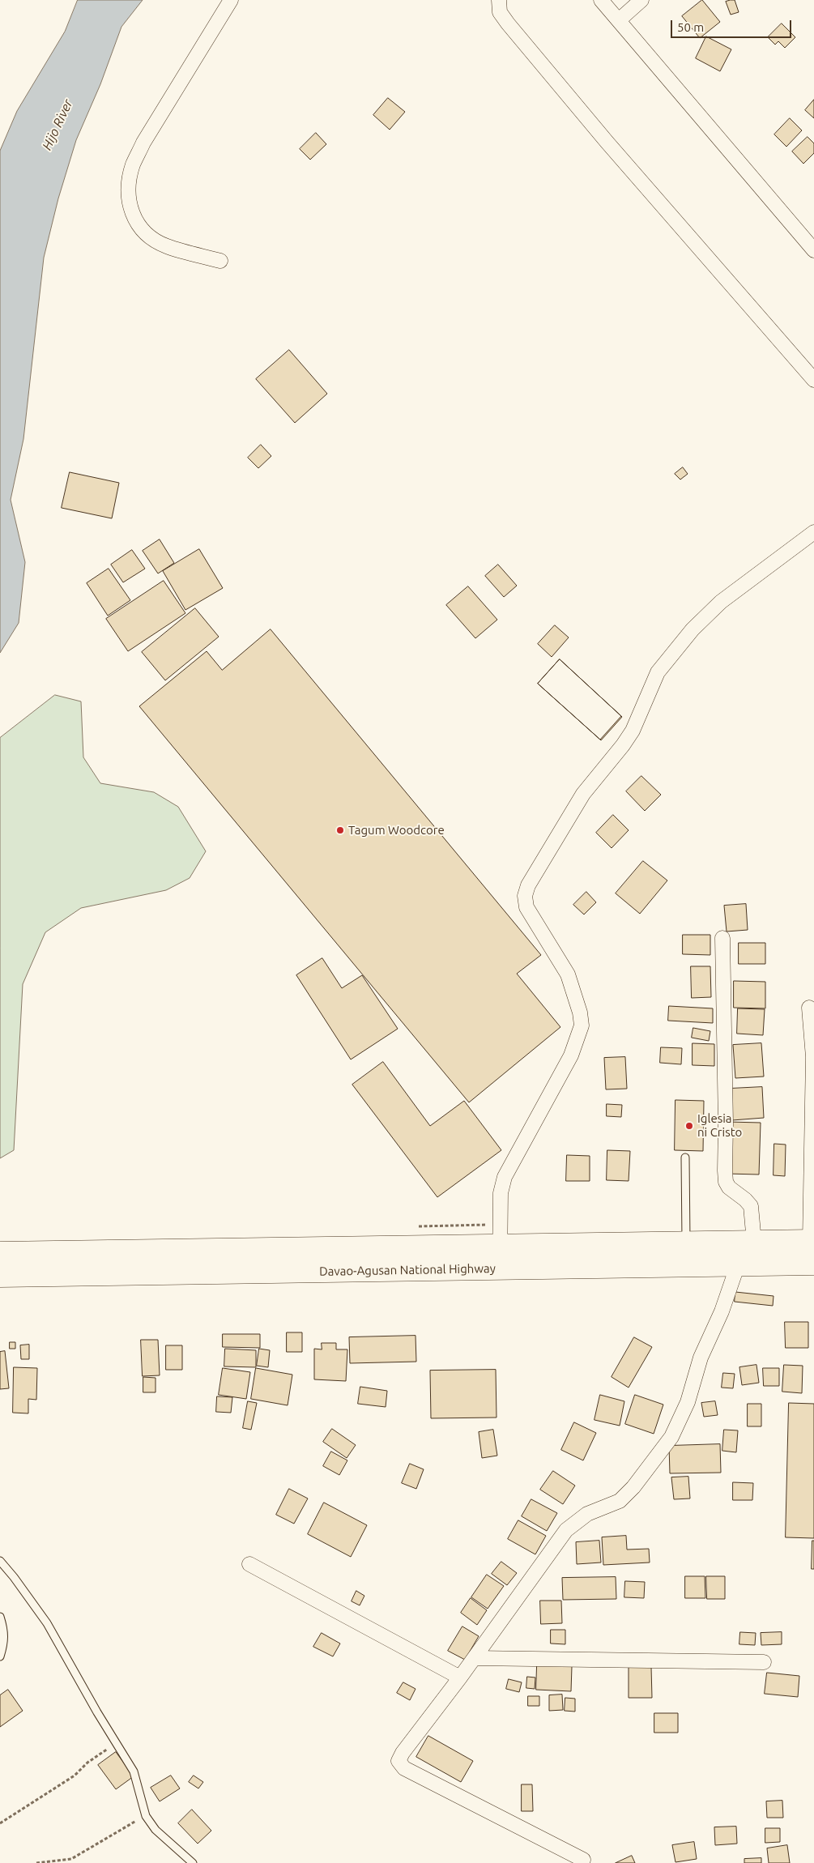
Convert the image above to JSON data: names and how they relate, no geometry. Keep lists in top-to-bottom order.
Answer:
{
  "streets": {
    "highway": ["Davao-Agusan National Highway"]
  },
  "water": ["Hijo River"],
  "places": ["Tagum Woodcore", "Iglesia ni Cristo"],
  "scale_bar": "50 m"
}
